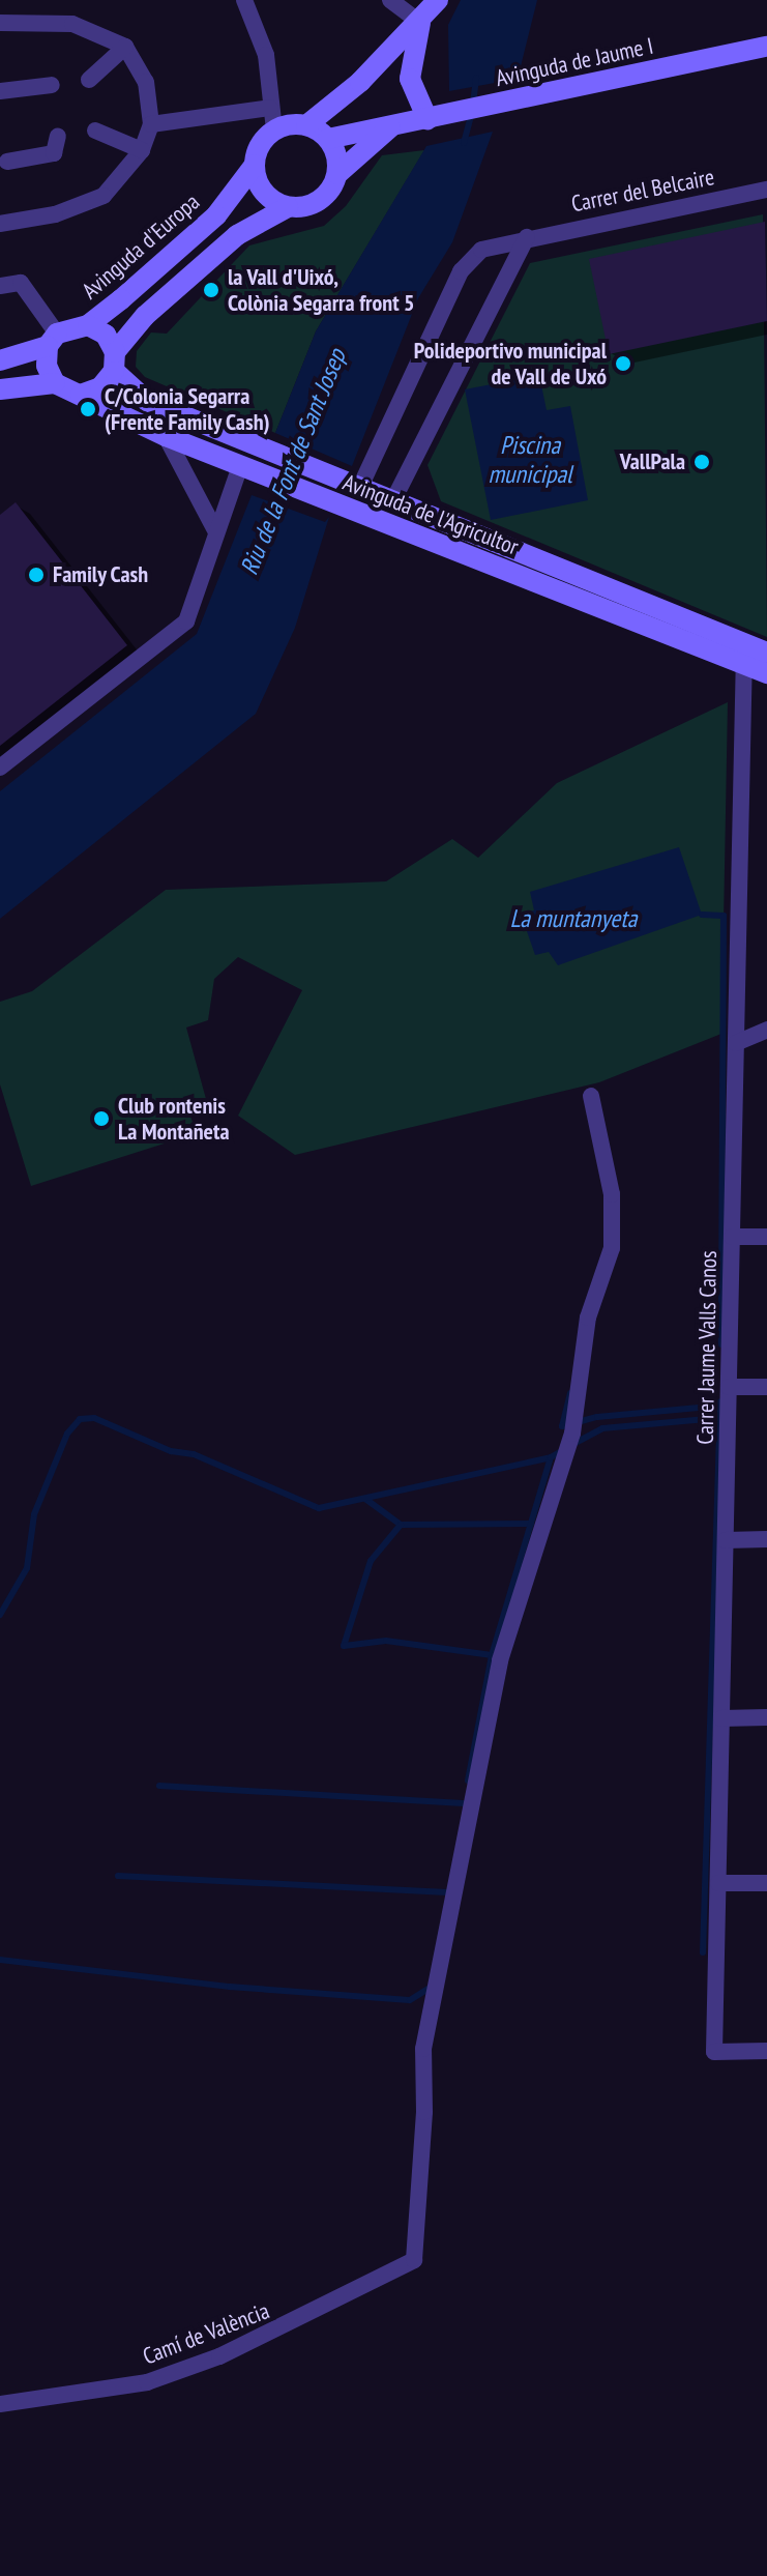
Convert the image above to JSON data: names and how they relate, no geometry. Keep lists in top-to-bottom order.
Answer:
{
  "streets": {
    "street": [
      "Avinguda de Jaume I",
      "Carrer del Belcaire",
      "Avinguda d'Europa",
      "Avinguda de l'Agricultor",
      "Carrer Jaume Valls Canos",
      "Camí de València"
    ]
  },
  "crossings": [
    ["Avinguda de Jaume I", "Avinguda d'Europa"],
    ["Carrer del Belcaire", "Avinguda de l'Agricultor"],
    ["Avinguda d'Europa", "Avinguda de l'Agricultor"],
    ["Avinguda de l'Agricultor", "Carrer Jaume Valls Canos"]
  ],
  "water": ["Piscina municipal", "Riu de la Font de Sant Josep", "La muntanyeta"],
  "places": [
    "la Vall d'Uixó, Colònia Segarra front 5",
    "Polideportivo municipal de Vall de Uxó",
    "C/Colonia Segarra (Frente Family Cash)",
    "VallPala",
    "Family Cash",
    "Club rontenis La Montañeta"
  ]
}
